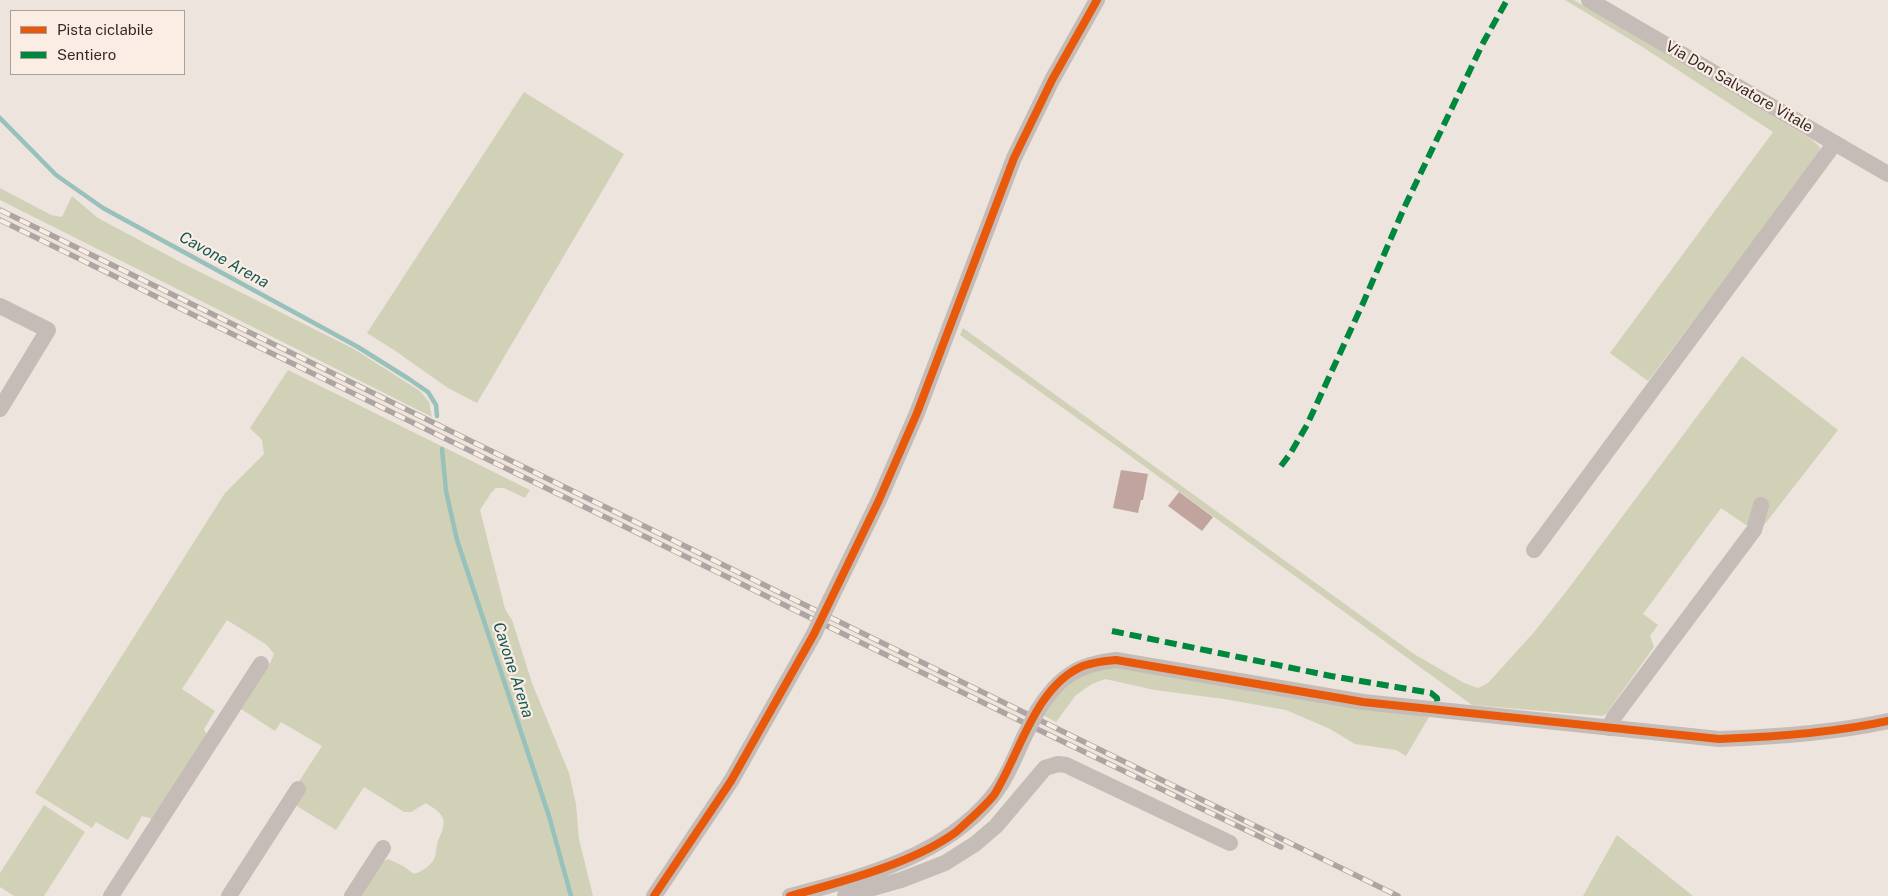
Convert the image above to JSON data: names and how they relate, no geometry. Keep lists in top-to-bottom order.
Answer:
{
  "streets": {
    "street": ["Via Don Salvatore Vitale"]
  },
  "water": ["Cavone Arena"],
  "legend": ["Pista ciclabile", "Sentiero"]
}
